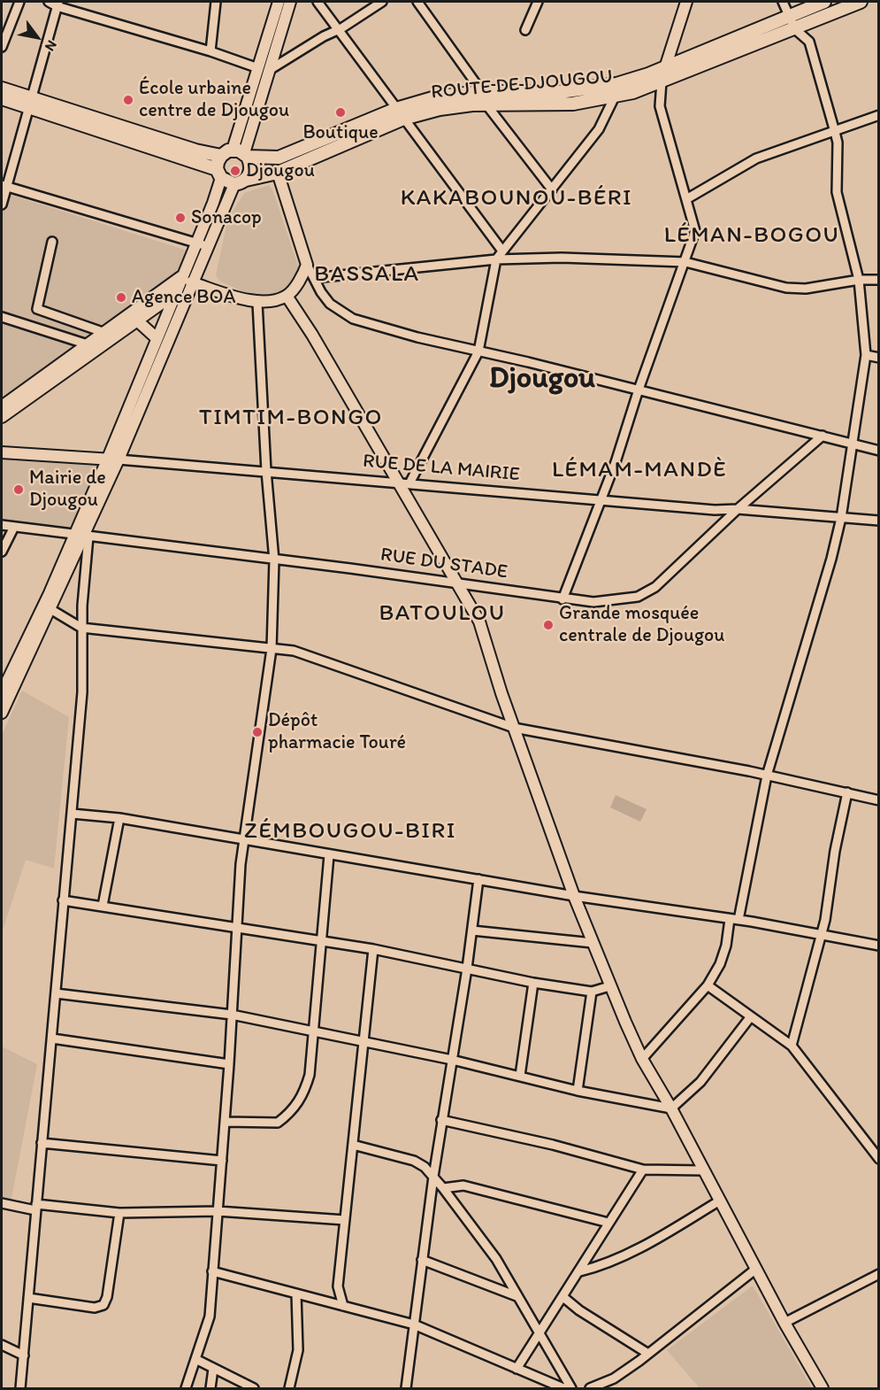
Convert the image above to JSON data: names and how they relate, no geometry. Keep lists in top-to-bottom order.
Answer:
{
  "streets": {
    "highway": ["ROUTE DE DJOUGOU"],
    "main road": ["RUE DE LA MAIRIE"],
    "street": ["RUE DU STADE"]
  },
  "crossings": [
    ["RUE DE LA MAIRIE", "RUE DU STADE"]
  ],
  "districts": [
    "KAKABOUNOU-BÉRI",
    "LÉMAN-BOGOU",
    "BASSALA",
    "Djougou",
    "TIMTIM-BONGO",
    "LÉMAM-MANDÈ",
    "BATOULOU",
    "ZÉMBOUGOU-BIRI"
  ],
  "places": [
    "École urbaine centre de Djougou",
    "Boutique",
    "Djougou",
    "Sonacop",
    "Agence BOA",
    "Mairie de Djougou",
    "Grande mosquée centrale de Djougou",
    "Dépôt pharmacie Touré"
  ],
  "north": "bottom right"
}
